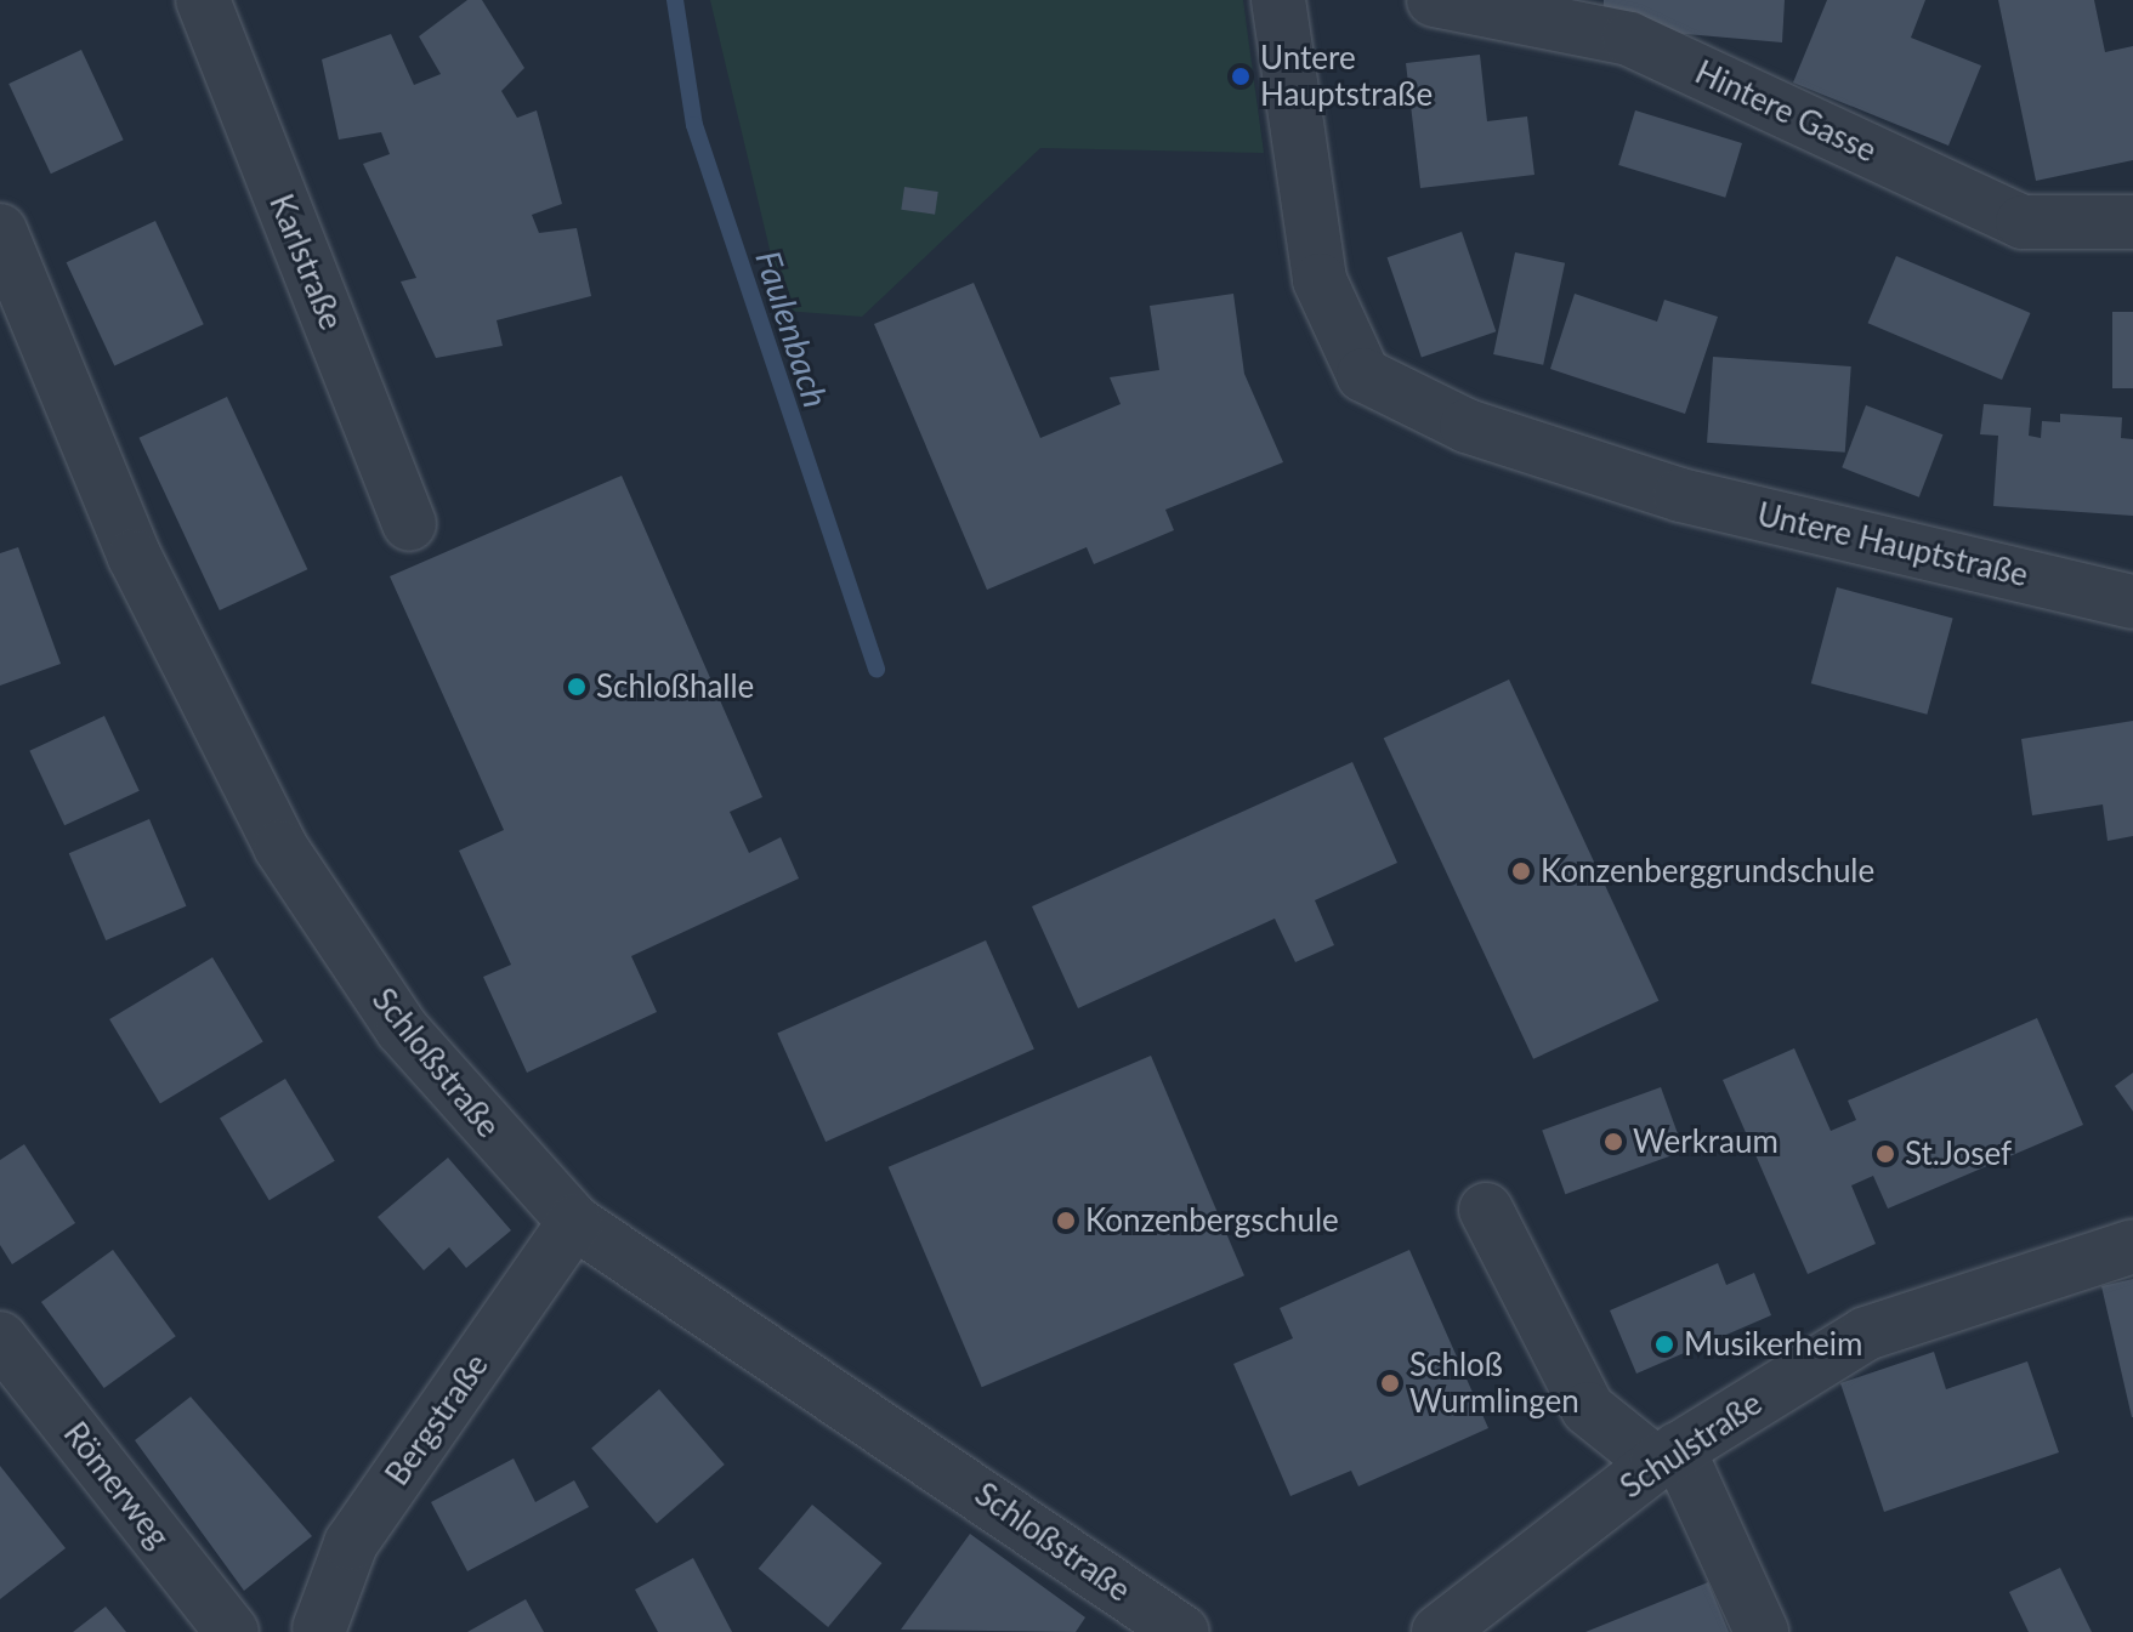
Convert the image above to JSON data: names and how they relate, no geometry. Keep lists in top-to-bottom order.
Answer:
{
  "streets": {
    "street": [
      "Hintere Gasse",
      "Karlstraße",
      "Untere Hauptstraße",
      "Schloßstraße",
      "Bergstraße",
      "Schulstraße",
      "Römerweg"
    ]
  },
  "crossings": [
    ["Schloßstraße", "Bergstraße"]
  ],
  "water": ["Faulenbach"],
  "places": [
    "Untere Hauptstraße",
    "Schloßhalle",
    "Konzenberggrundschule",
    "Werkraum",
    "St.Josef",
    "Konzenbergschule",
    "Musikerheim",
    "Schloß Wurmlingen"
  ]
}
